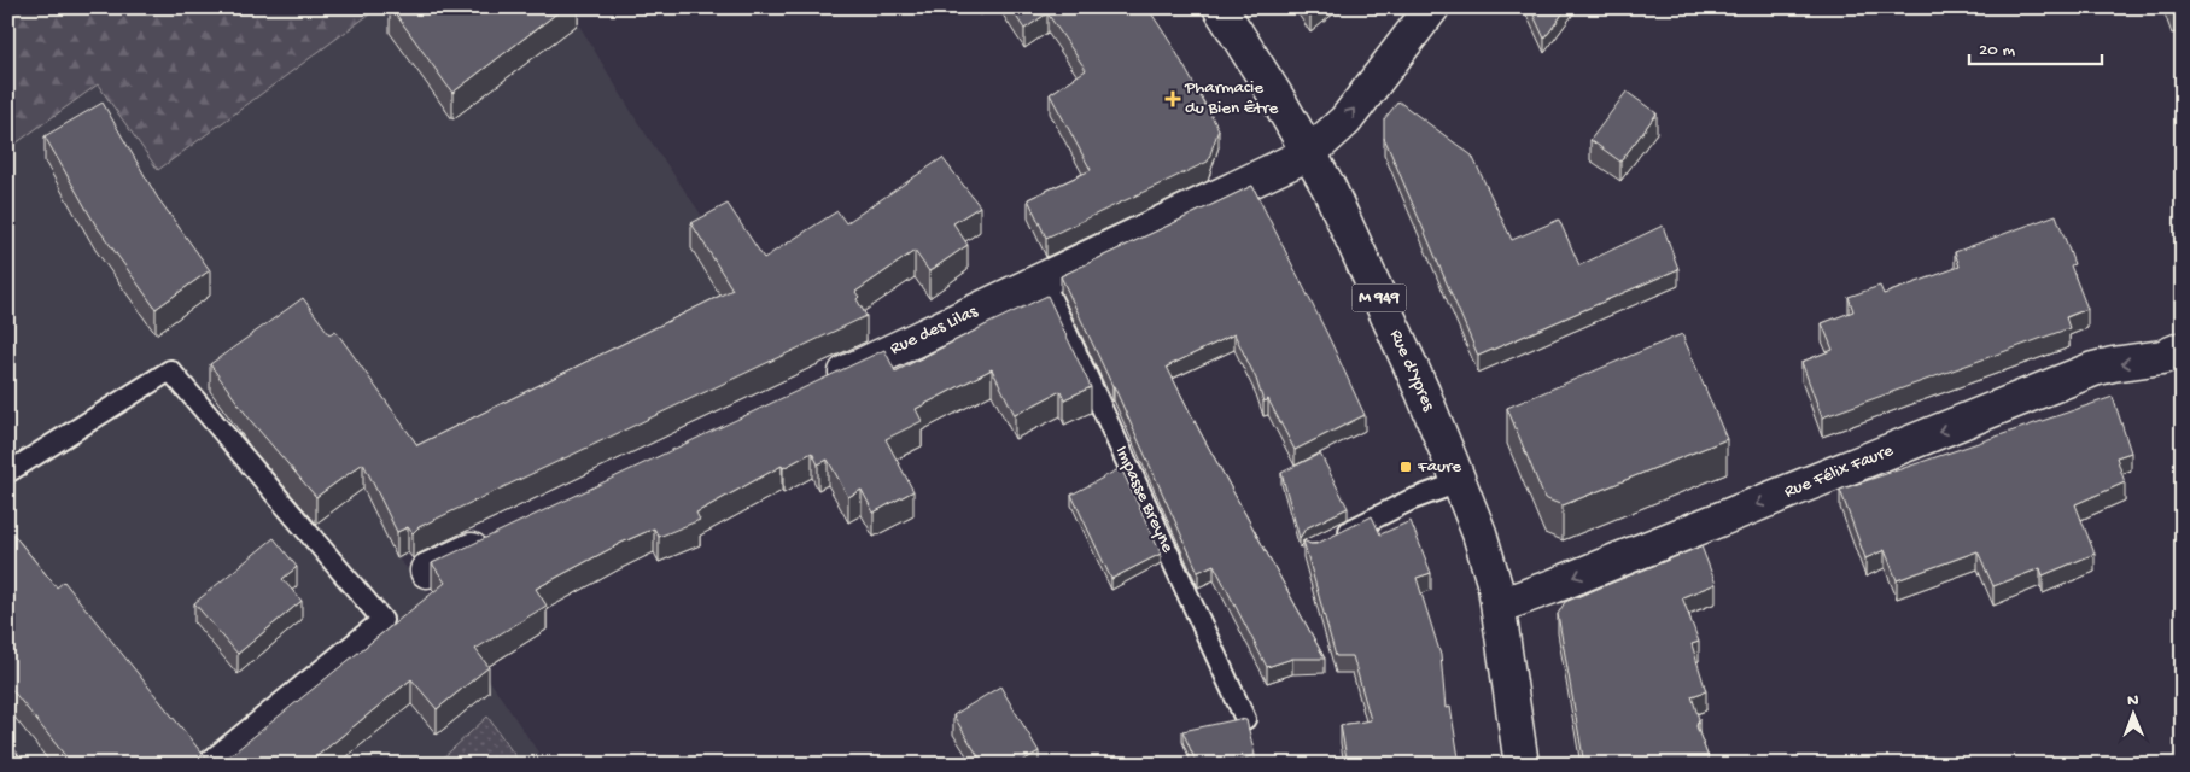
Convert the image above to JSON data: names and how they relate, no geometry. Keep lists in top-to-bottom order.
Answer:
{
  "streets": {
    "street": [
      "M 949",
      "Rue des Lilas",
      "Rue d'Ypres",
      "Rue Félix Faure"
    ],
    "lane": ["Impasse Breyne"]
  },
  "crossings": [
    ["Rue des Lilas", "Rue d'Ypres"],
    ["Rue des Lilas", "Impasse Breyne"],
    ["Rue d'Ypres", "Rue Félix Faure"]
  ],
  "one_way": ["Rue Félix Faure"],
  "places": {
    "health": ["Pharmacie du Bien Être"],
    "transit": ["Faure"]
  },
  "scale_bar": "20 m",
  "north": "top"
}
